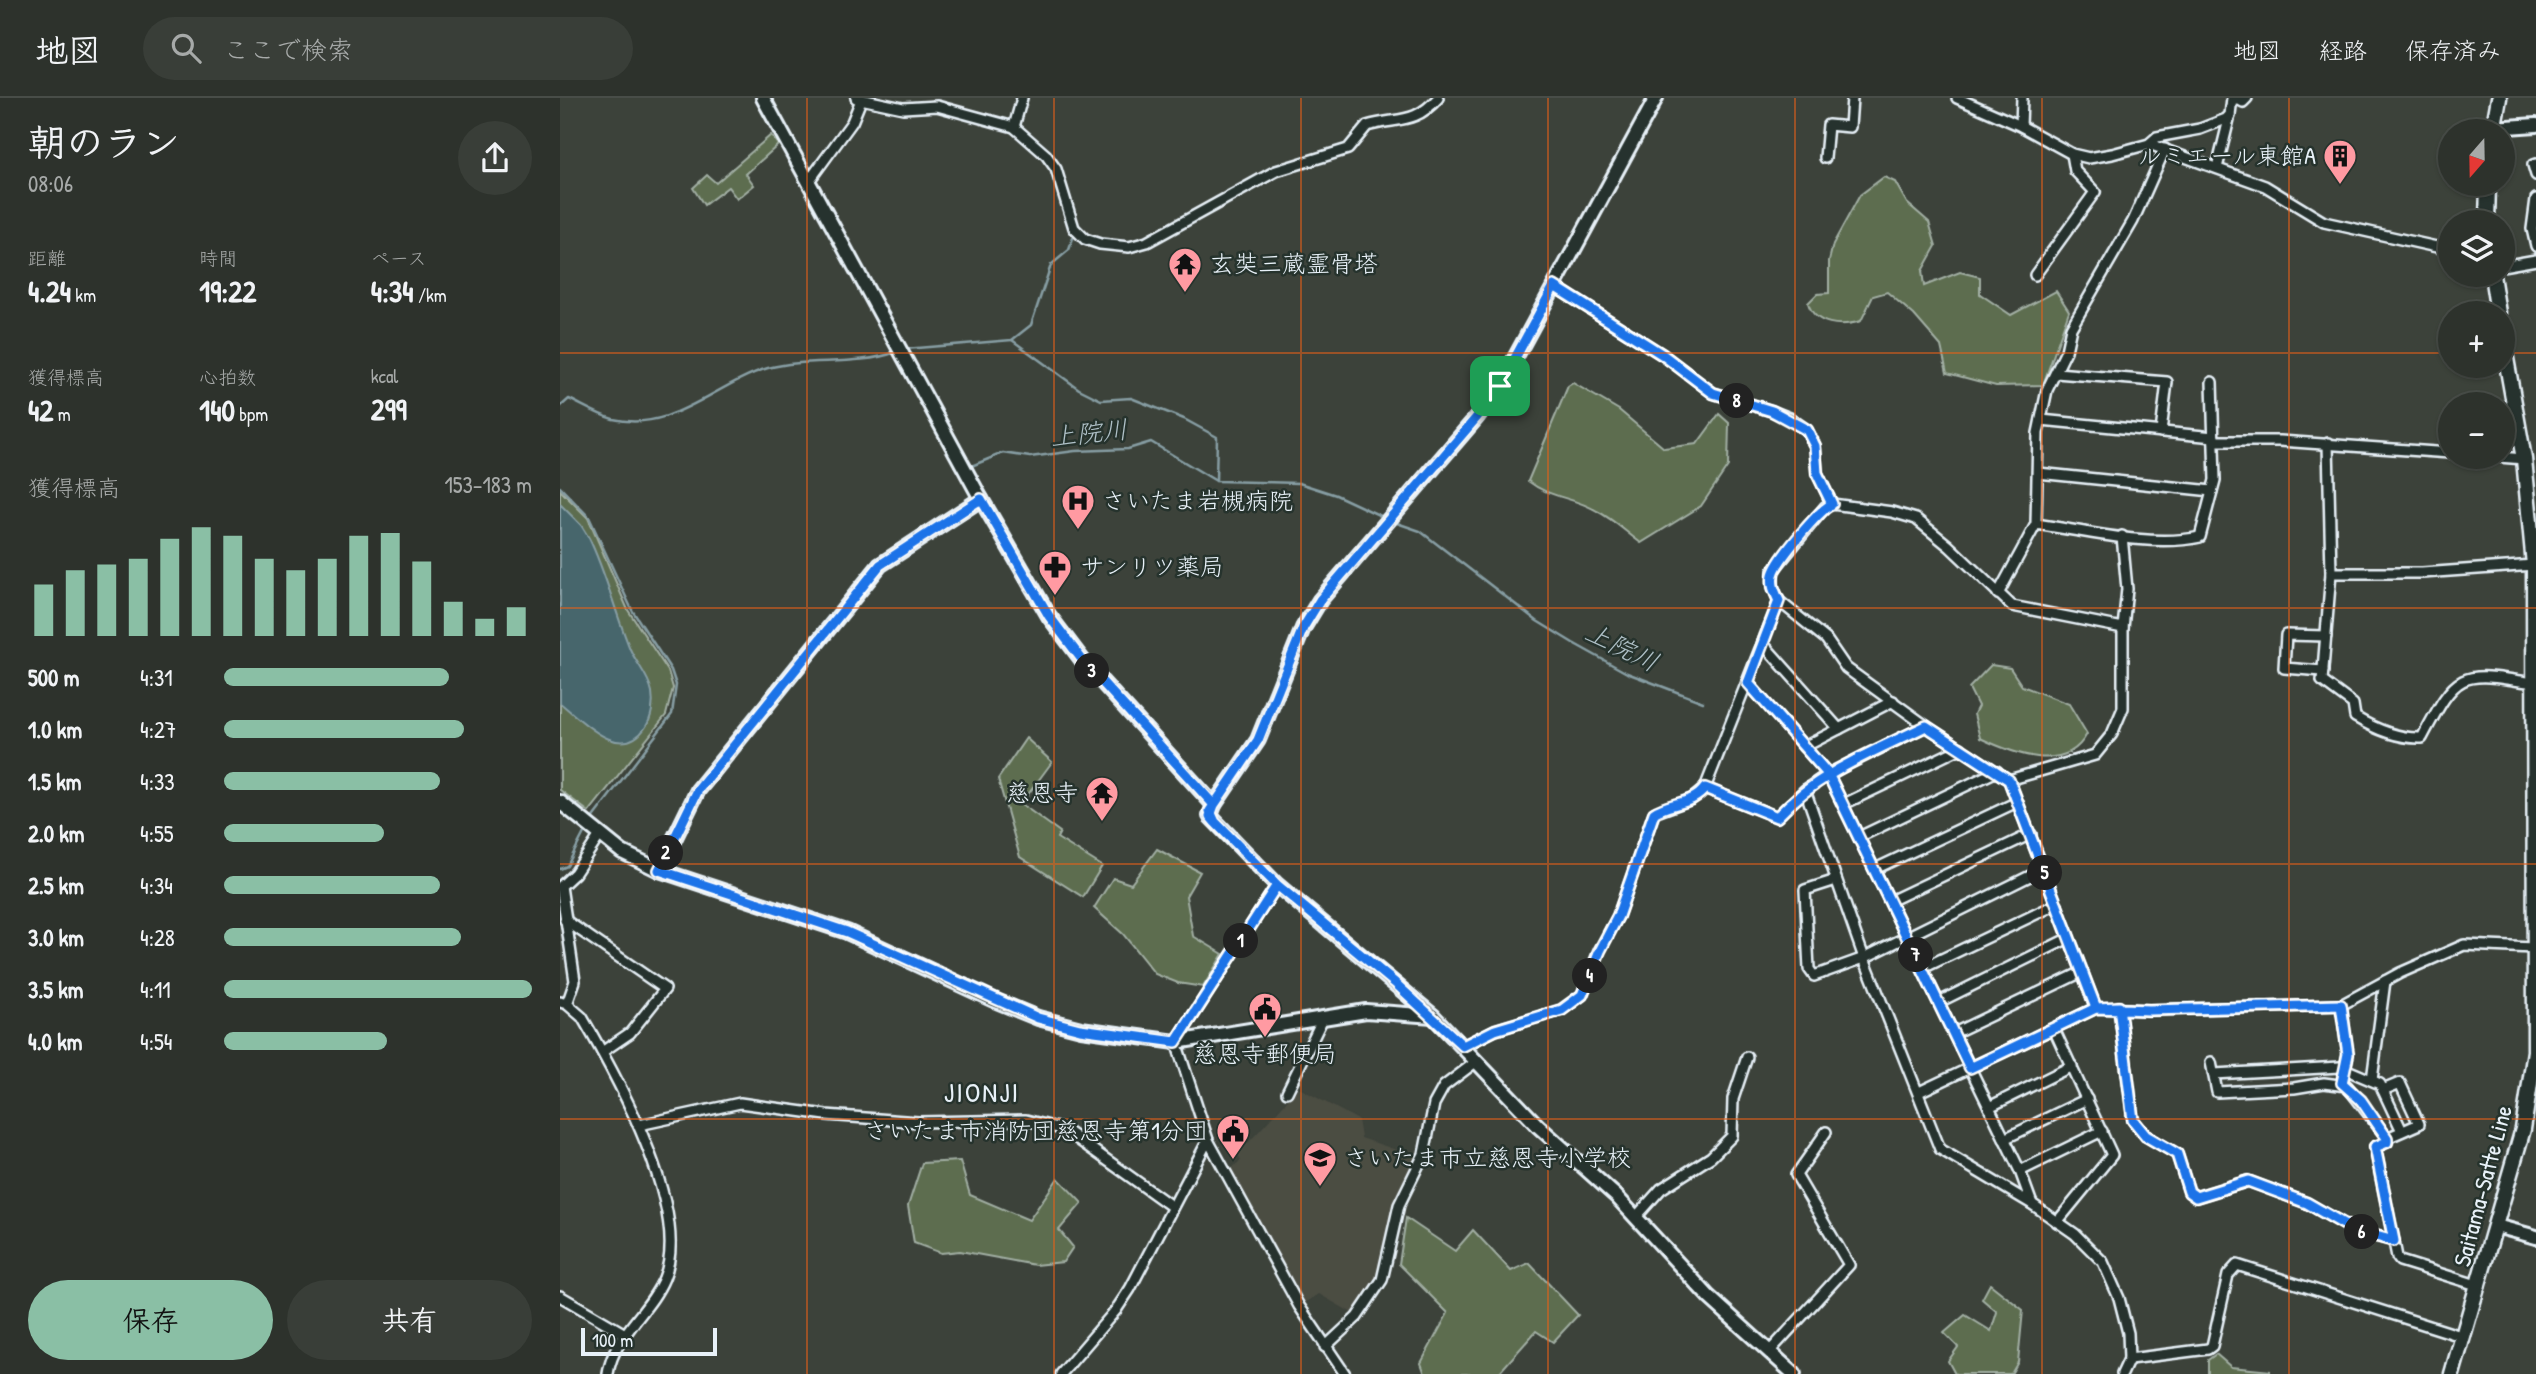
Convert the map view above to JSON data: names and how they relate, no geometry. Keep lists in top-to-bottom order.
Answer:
{
  "streets": {
    "main road": ["Saitama-Satte Line"]
  },
  "districts": ["JIONJI"],
  "water": ["上院川"],
  "places": {
    "building": ["ルミエール東館A"],
    "temple": ["玄奘三蔵霊骨塔", "慈恩寺"],
    "hospital": ["さいたま岩槻病院"],
    "pharmacy": ["サンリツ薬局"],
    "public building": ["慈恩寺郵便局", "さいたま市消防団慈恩寺第1分団"],
    "school or university": ["さいたま市立慈恩寺小学校"]
  },
  "scale_bar": "100 m",
  "north": "bottom",
  "page": {
    "header": "地図",
    "search": "ここで検索",
    "nav": ["地図", "経路", "保存済み"],
    "heading": ["朝のラン", "08:06"],
    "map_buttons": ["+", "−"],
    "stats": [
      ["距離", "4.24 km"],
      ["時間", "19:22"],
      ["ペース", "4:34 /km"],
      ["獲得標高", "42 m"],
      ["心拍数", "140 bpm"],
      ["kcal", "299"]
    ],
    "pins": [
      "8",
      "3",
      "2",
      "5",
      "1",
      "7",
      "4",
      "6"
    ],
    "chart": ["獲得標高", "153–183 m"],
    "list": [
      {
        "name": "500 m",
        "note": "4:31"
      },
      {
        "name": "1.0 km",
        "note": "4:27"
      },
      {
        "name": "1.5 km",
        "note": "4:33"
      },
      {
        "name": "2.0 km",
        "note": "4:55"
      },
      {
        "name": "2.5 km",
        "note": "4:34"
      },
      {
        "name": "3.0 km",
        "note": "4:28"
      },
      {
        "name": "3.5 km",
        "note": "4:11"
      },
      {
        "name": "4.0 km",
        "note": "4:54"
      }
    ],
    "buttons": ["保存", "共有"],
    "scale": "100 m"
  }
}
